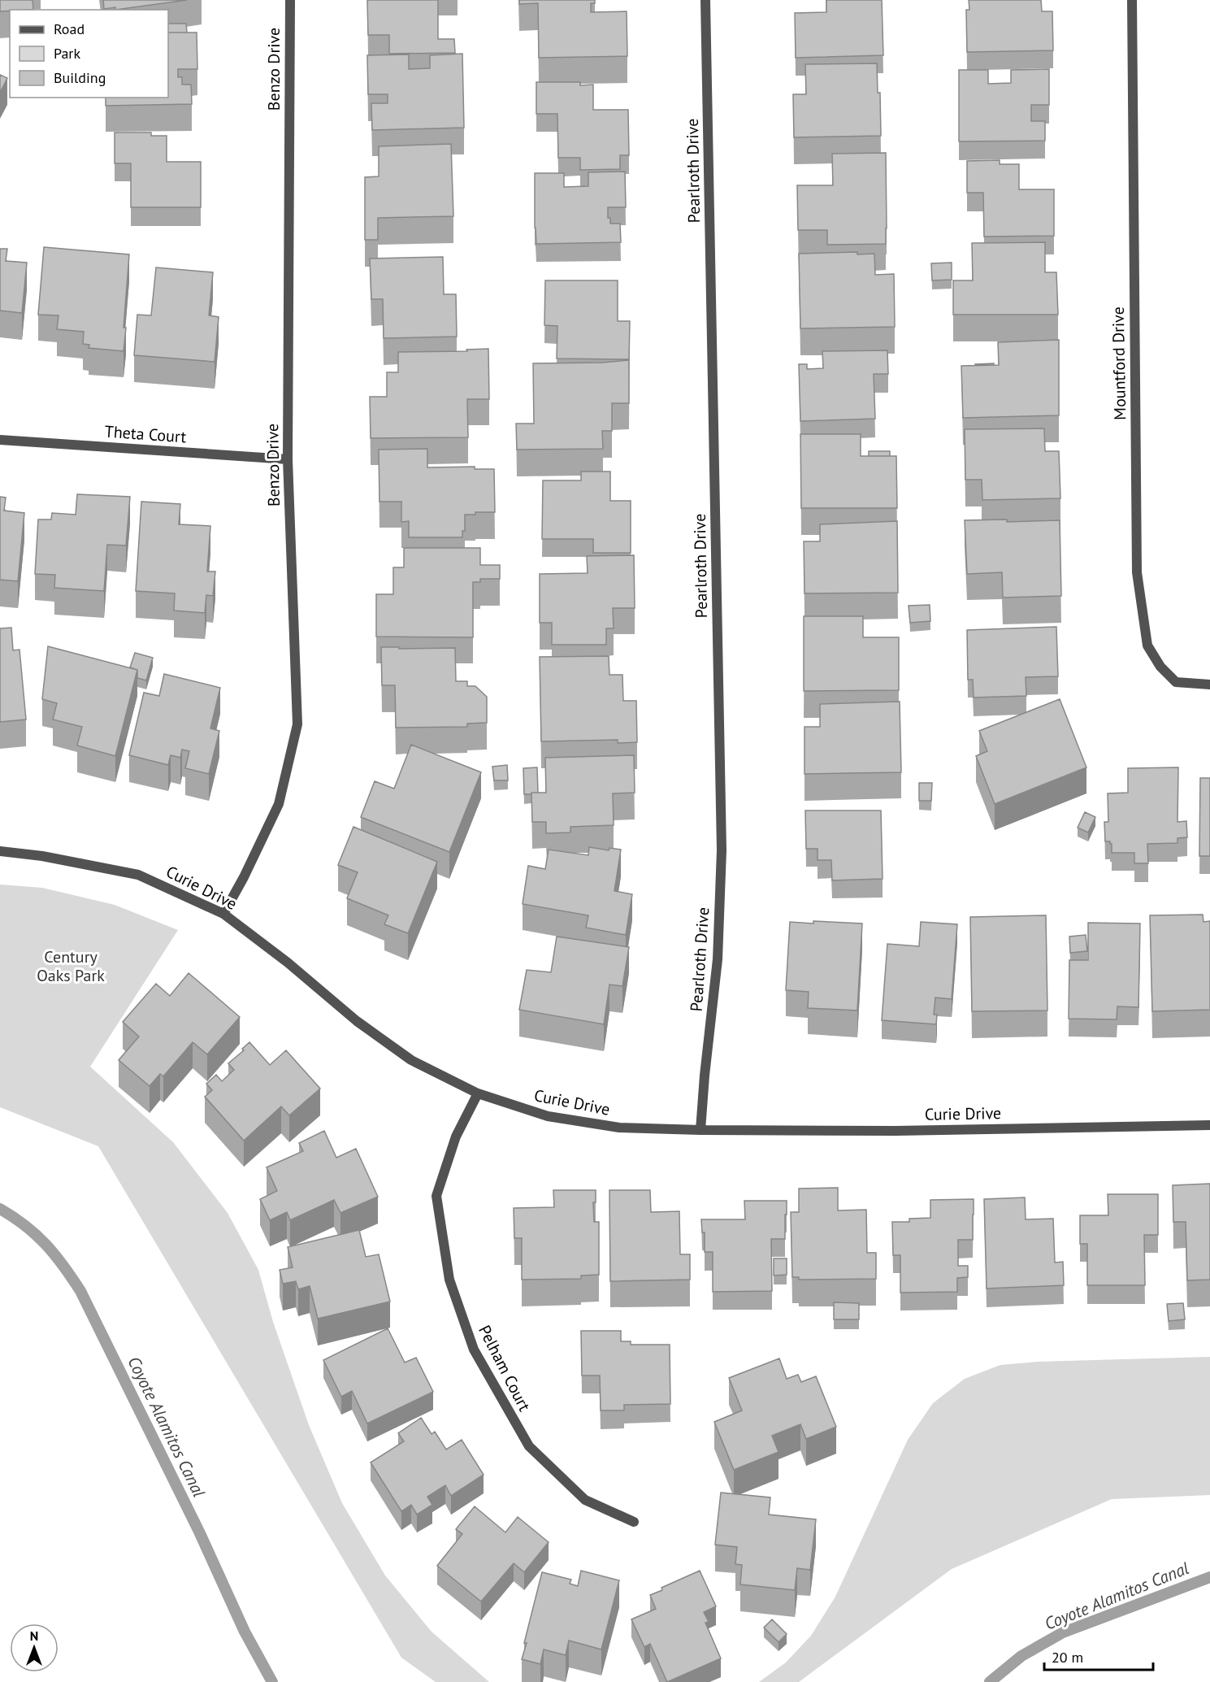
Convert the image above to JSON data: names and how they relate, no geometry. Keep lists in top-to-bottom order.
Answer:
{
  "streets": {
    "street": [
      "Benzo Drive",
      "Pearlroth Drive",
      "Mountford Drive",
      "Theta Court",
      "Curie Drive",
      "Pelham Court"
    ]
  },
  "crossings": [
    ["Benzo Drive", "Theta Court"],
    ["Benzo Drive", "Curie Drive"],
    ["Pearlroth Drive", "Curie Drive"],
    ["Curie Drive", "Pelham Court"]
  ],
  "water": ["Coyote Alamitos Canal"],
  "parks": ["Century Oaks Park"],
  "legend": ["Road", "Park", "Building"],
  "scale_bar": "20 m",
  "north": "top"
}
